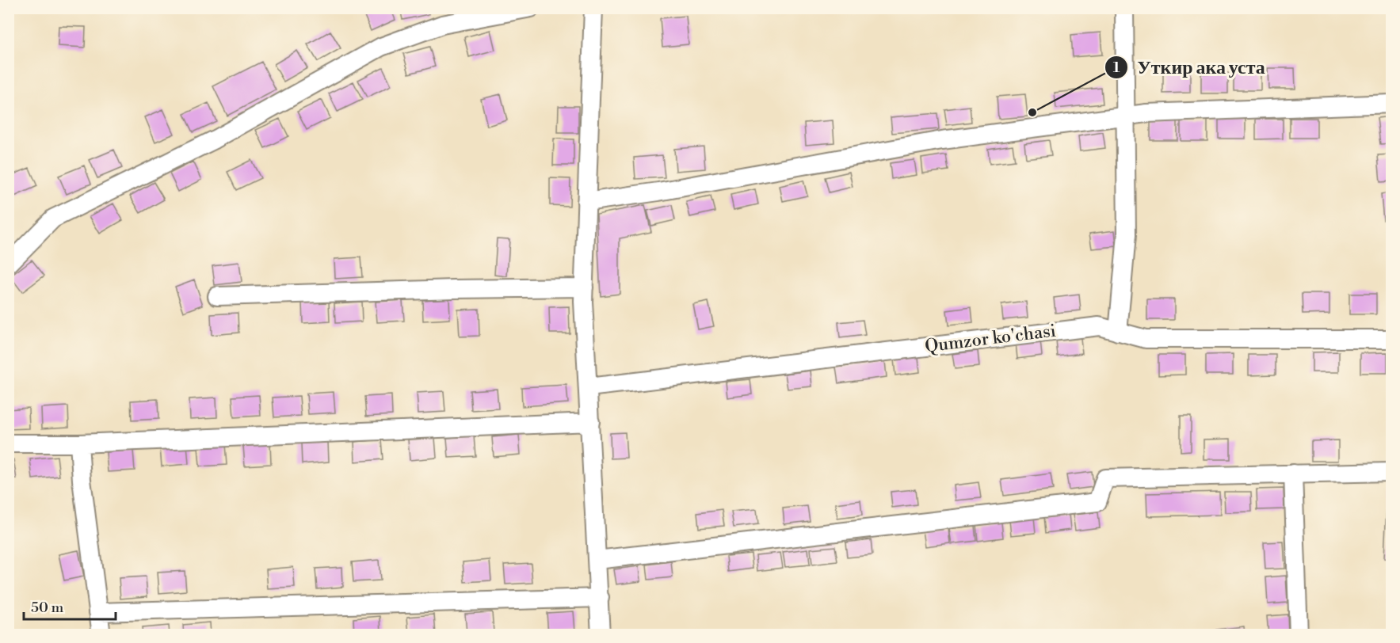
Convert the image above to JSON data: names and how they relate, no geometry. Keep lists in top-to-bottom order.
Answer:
{
  "streets": {
    "street": ["Qumzor ko'chasi"]
  },
  "places": ["Уткир ака уста"],
  "scale_bar": "50 m"
}
